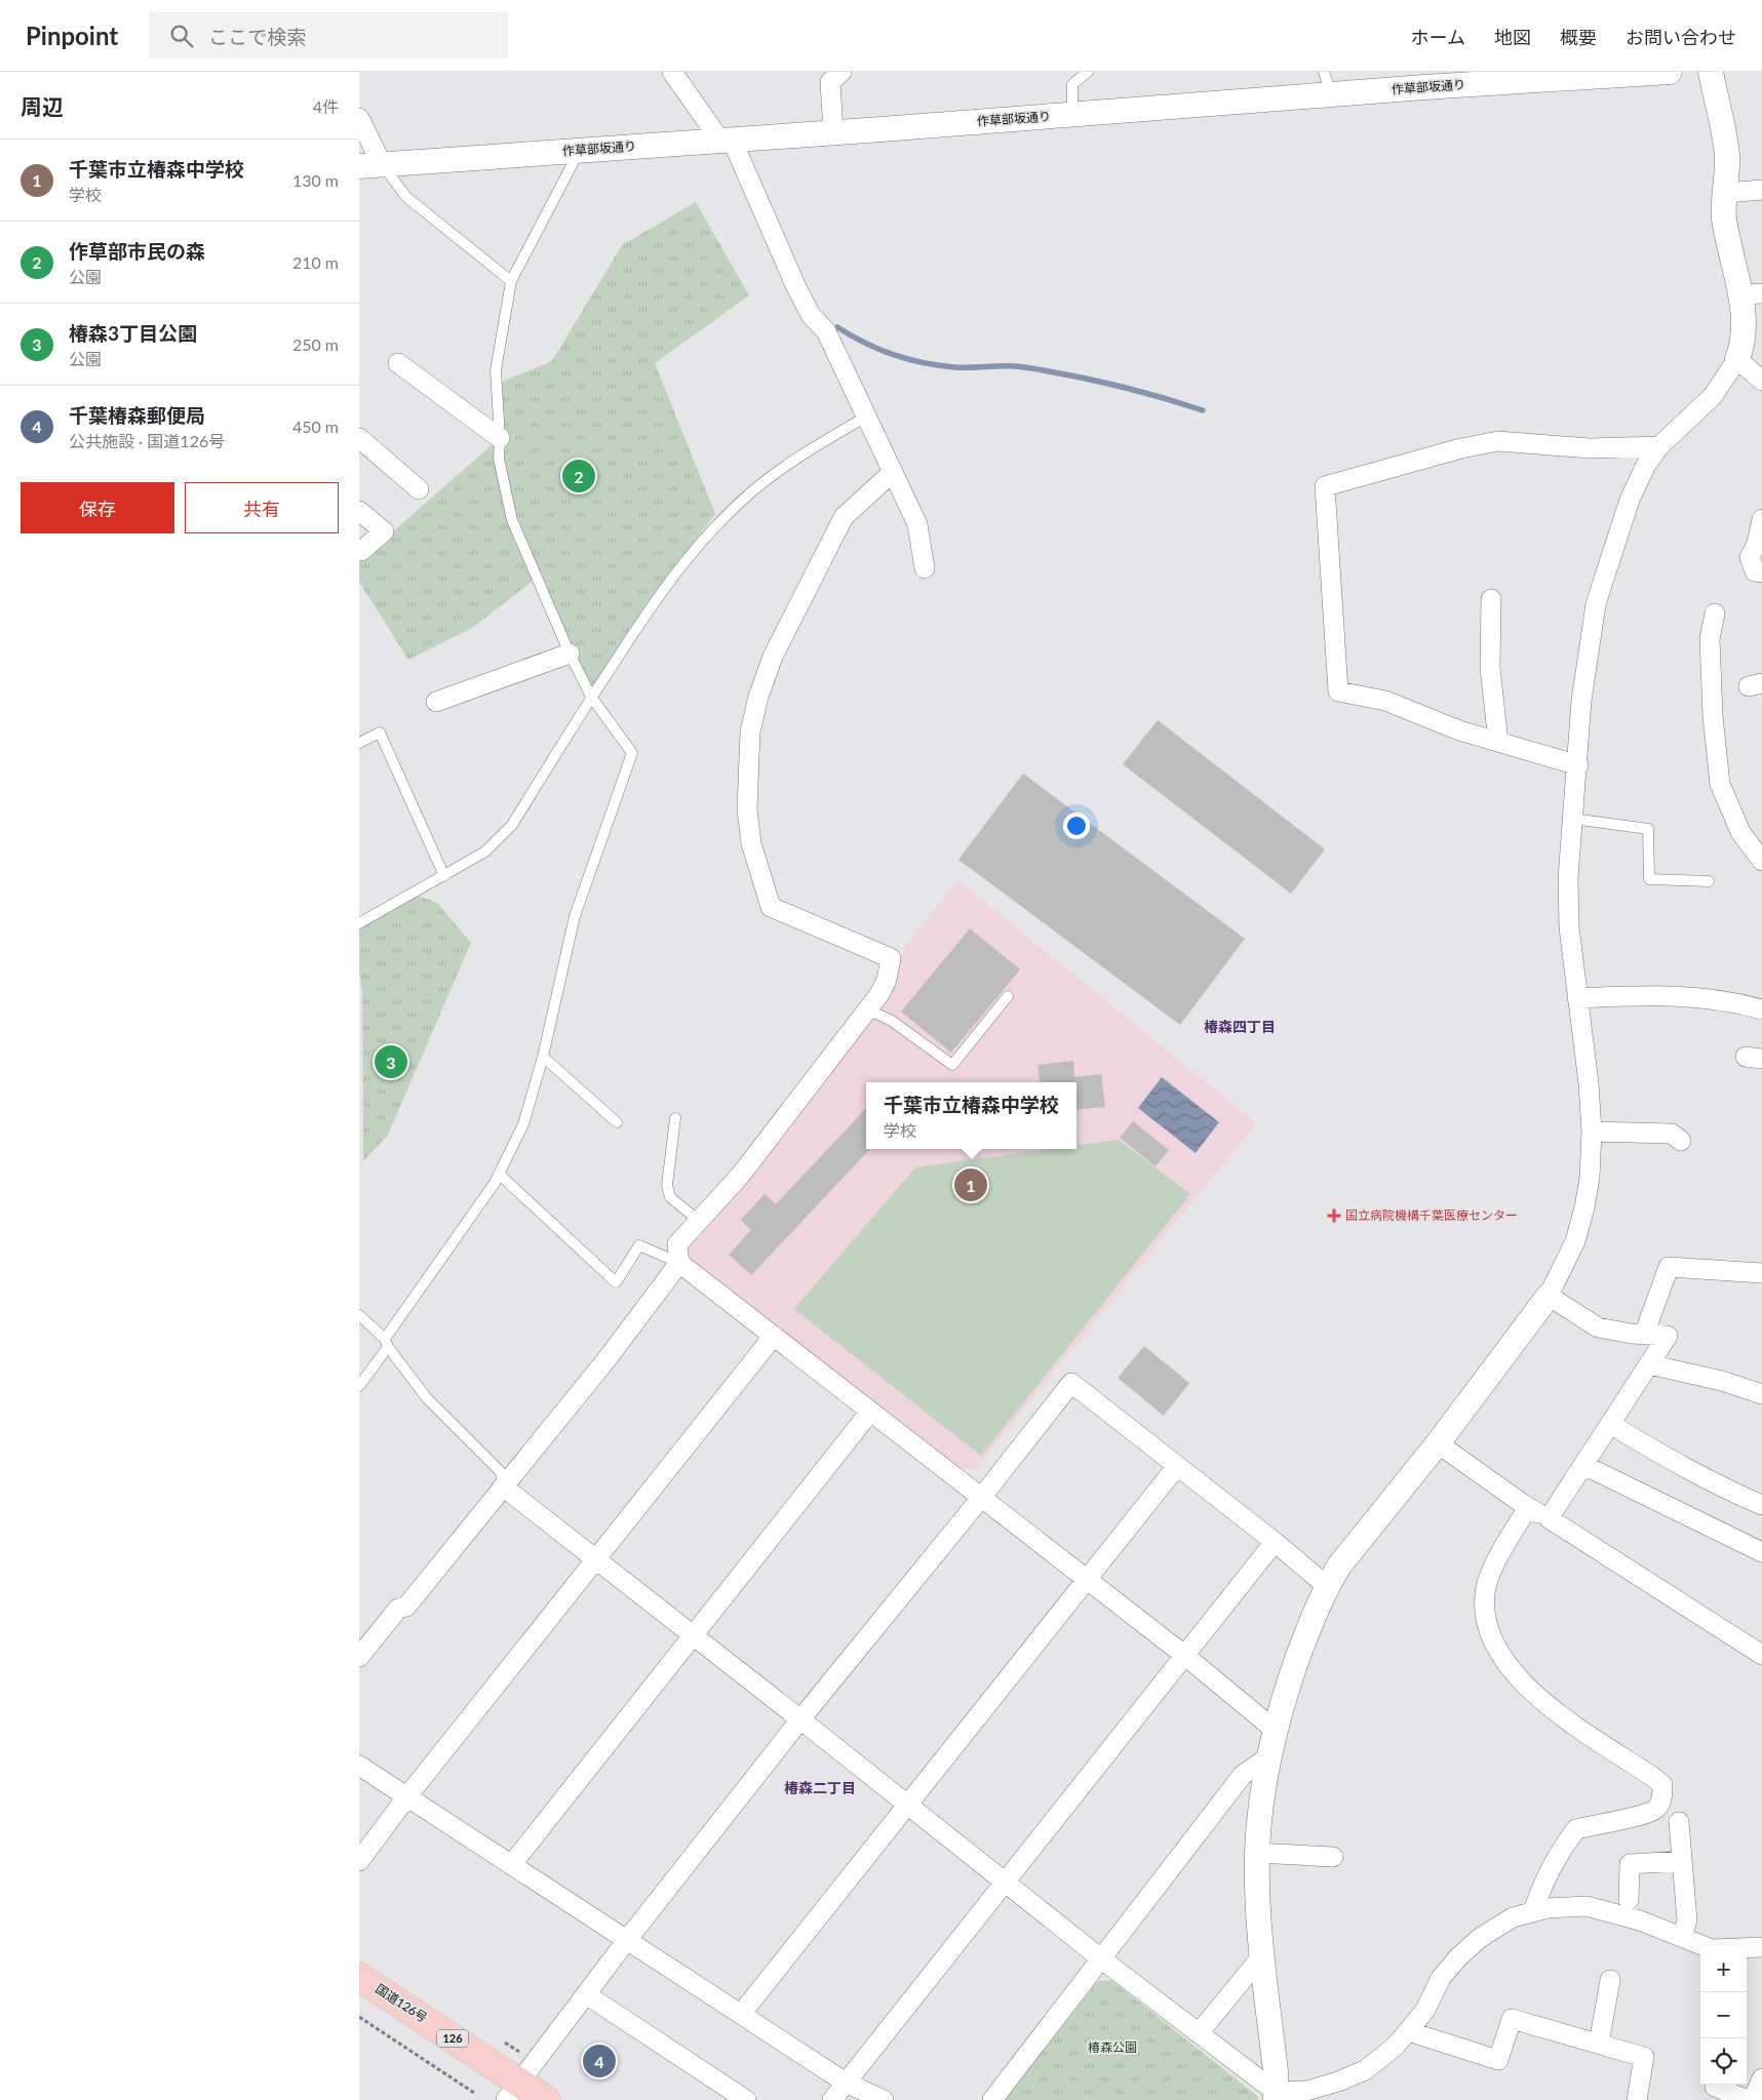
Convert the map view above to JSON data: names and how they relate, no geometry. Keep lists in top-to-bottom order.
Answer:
{
  "streets": {
    "highway": ["国道126号", "126"],
    "street": ["作草部坂通り"]
  },
  "districts": ["椿森四丁目", "椿森二丁目"],
  "parks": ["椿森公園"],
  "places": {
    "health": ["国立病院機構千葉医療センター"]
  },
  "page": {
    "header": "Pinpoint",
    "search": "ここで検索",
    "nav": [
      "ホーム",
      "地図",
      "概要",
      "お問い合わせ"
    ],
    "heading": ["周辺", "4件"],
    "list": [
      {
        "mark": "1",
        "name": "千葉市立椿森中学校",
        "note": "学校",
        "value": "130 m"
      },
      {
        "mark": "2",
        "name": "作草部市民の森",
        "note": "公園",
        "value": "210 m"
      },
      {
        "mark": "3",
        "name": "椿森3丁目公園",
        "note": "公園",
        "value": "250 m"
      },
      {
        "mark": "4",
        "name": "千葉椿森郵便局",
        "note": "公共施設 · 国道126号",
        "value": "450 m"
      }
    ],
    "pins": [
      "2",
      "3",
      "1",
      "4"
    ],
    "buttons": ["保存", "共有"],
    "popup": ["千葉市立椿森中学校", "学校"],
    "map_buttons": ["+", "−"]
  }
}
